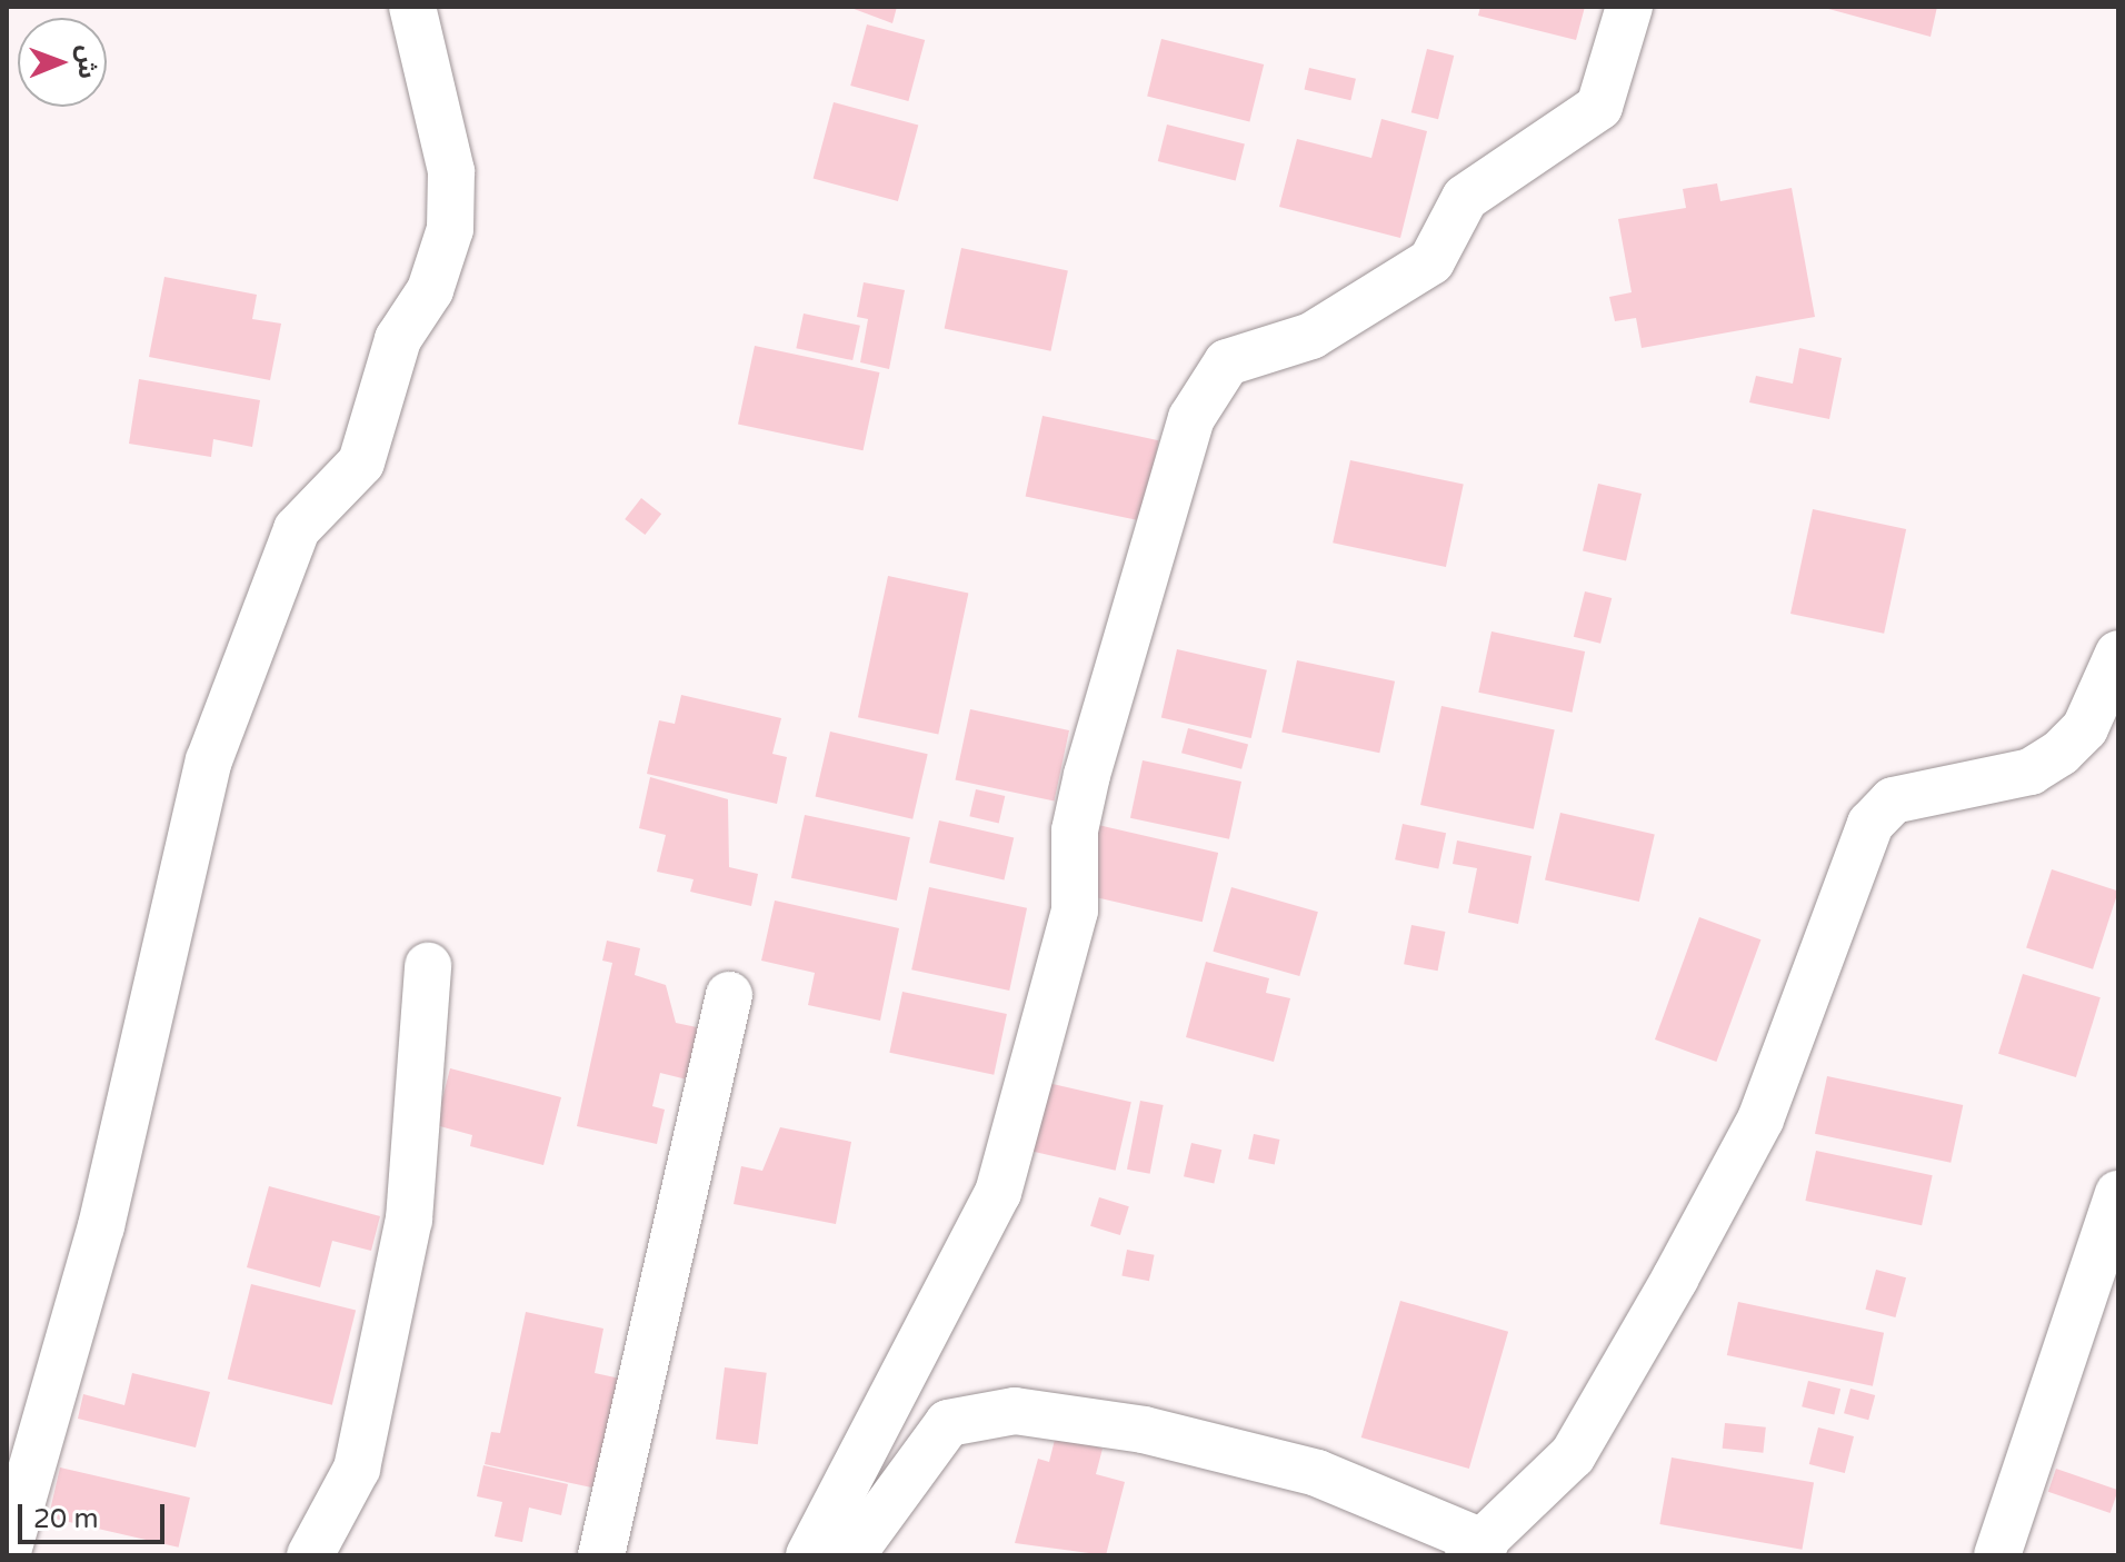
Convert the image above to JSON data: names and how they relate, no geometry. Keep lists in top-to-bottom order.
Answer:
{
  "scale_bar": "20 m",
  "north": "right"
}
